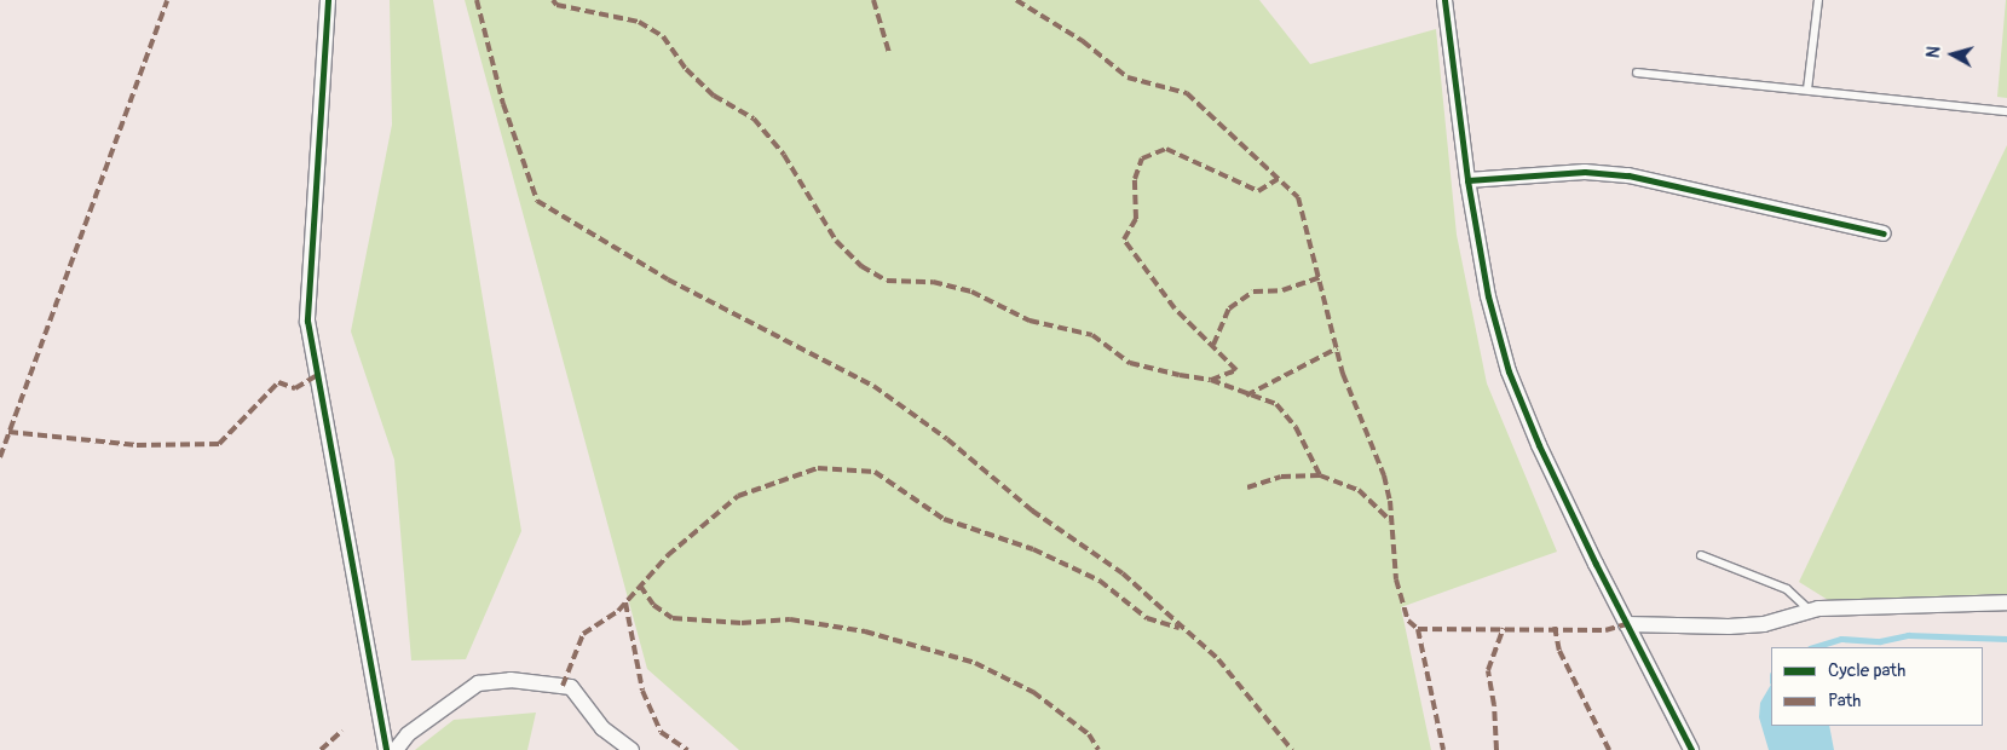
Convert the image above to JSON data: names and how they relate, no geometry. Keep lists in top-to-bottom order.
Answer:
{
  "legend": ["Cycle path", "Path"],
  "north": "left"
}
